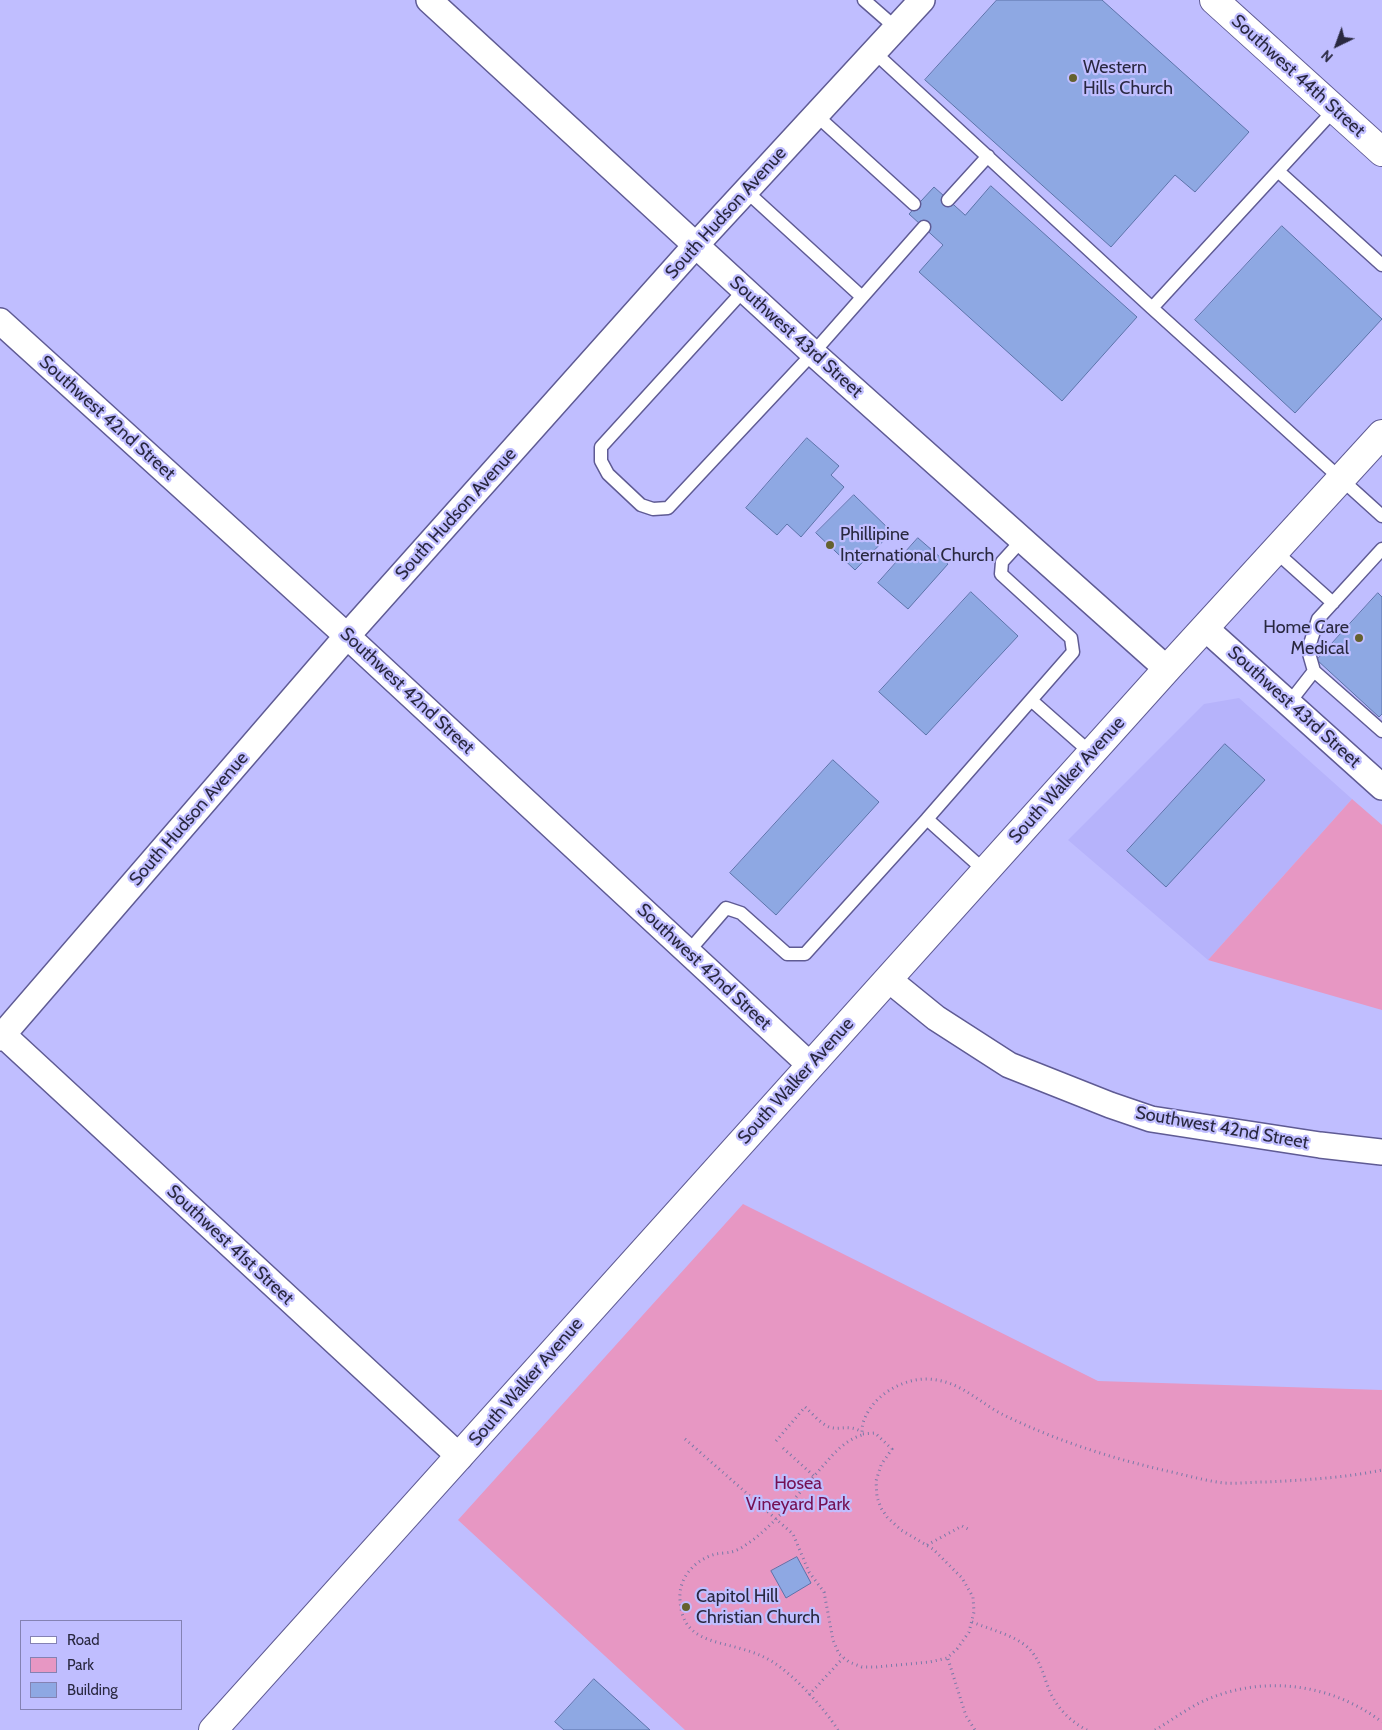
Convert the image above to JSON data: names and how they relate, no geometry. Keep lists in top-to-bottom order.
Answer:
{
  "streets": {
    "main road": ["Southwest 44th Street", "South Walker Avenue"],
    "street": [
      "South Hudson Avenue",
      "Southwest 43rd Street",
      "Southwest 42nd Street",
      "Southwest 41st Street"
    ]
  },
  "crossings": [
    ["South Hudson Avenue", "Southwest 43rd Street"],
    ["South Hudson Avenue", "Southwest 42nd Street"],
    ["South Hudson Avenue", "Southwest 41st Street"],
    ["Southwest 43rd Street", "South Walker Avenue"],
    ["Southwest 42nd Street", "South Walker Avenue"],
    ["South Walker Avenue", "Southwest 41st Street"]
  ],
  "parks": ["Hosea Vineyard Park"],
  "places": [
    "Western Hills Church",
    "Phillipine International Church",
    "Home Care Medical",
    "Capitol Hill Christian Church"
  ],
  "legend": ["Road", "Park", "Building"],
  "north": "bottom left"
}
